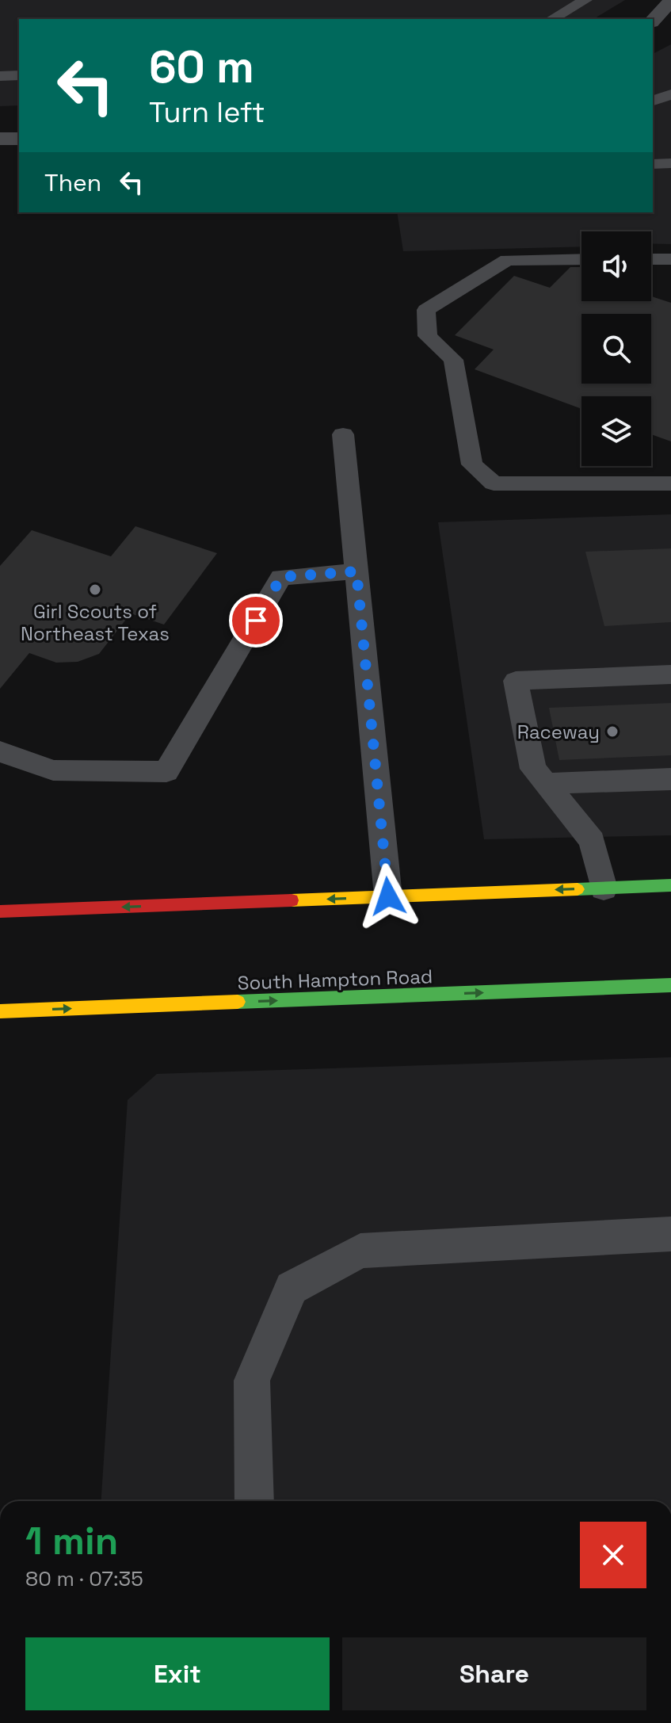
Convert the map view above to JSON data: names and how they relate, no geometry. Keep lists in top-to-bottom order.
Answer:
{
  "streets": {
    "main road": ["South Hampton Road"]
  },
  "places": ["Girl Scouts of Northeast Texas", "Raceway"],
  "page": {
    "turn": ["60 m", "Turn left"],
    "then": "Then",
    "heading": ["1 min", "80 m · 07:35"],
    "buttons": ["Exit", "Share"]
  }
}
